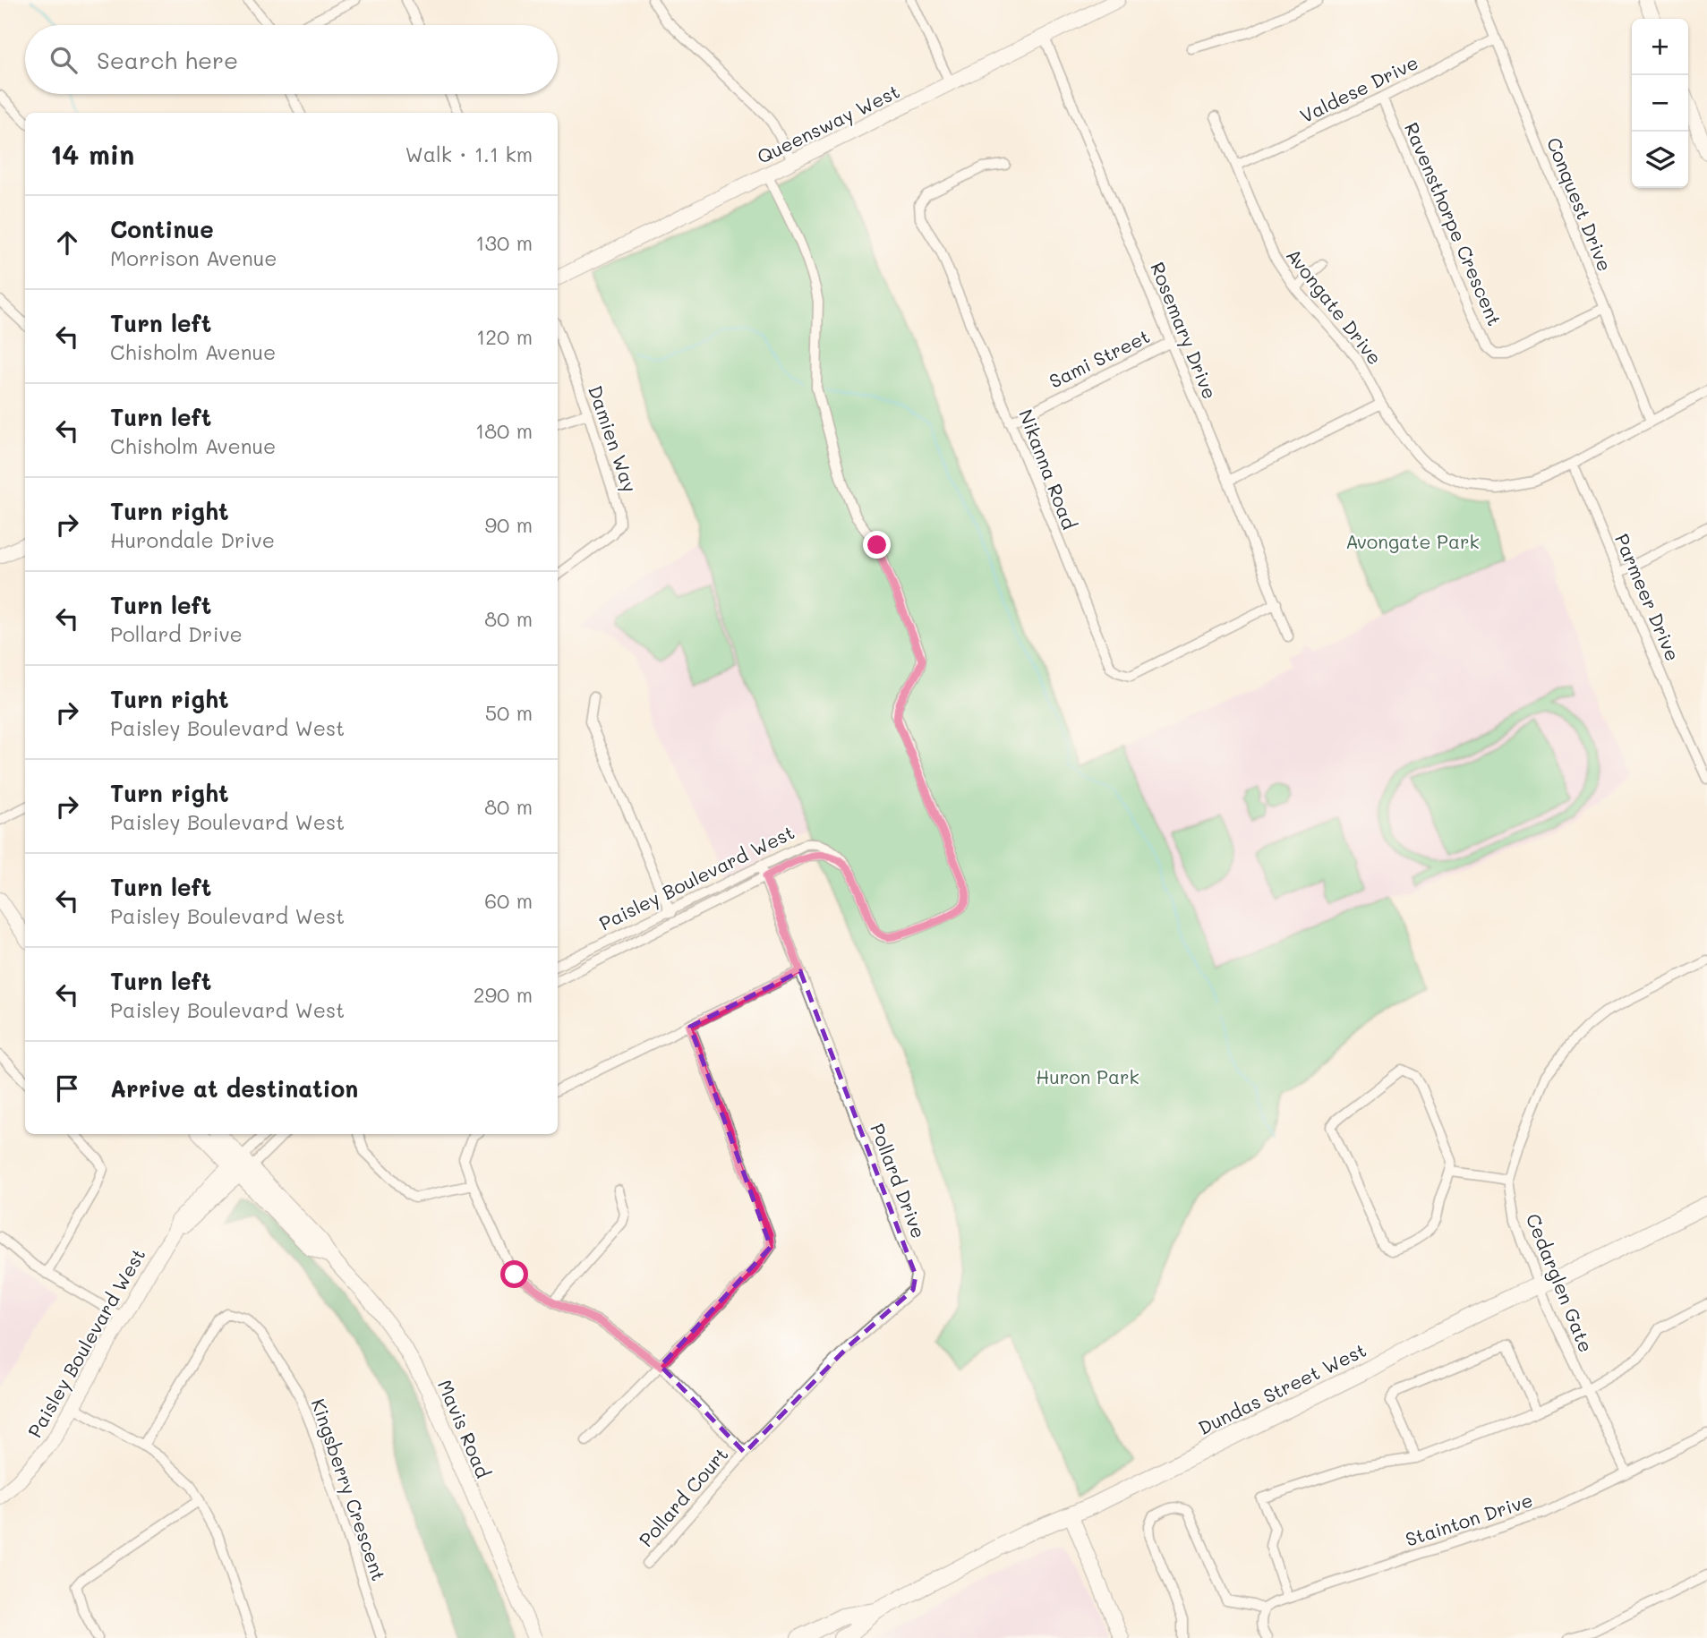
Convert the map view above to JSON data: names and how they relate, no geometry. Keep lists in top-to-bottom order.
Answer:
{
  "streets": {
    "main road": ["Dundas Street West"],
    "street": [
      "Valdese Drive",
      "Queensway West",
      "Conquest Drive",
      "Ravensthorpe Crescent",
      "Avongate Drive",
      "Rosemary Drive",
      "Sami Street",
      "Damien Way",
      "Nikanna Road",
      "Parmeer Drive",
      "Paisley Boulevard West",
      "Pollard Drive",
      "Cedarglen Gate",
      "Mavis Road",
      "Kingsberry Crescent",
      "Pollard Court",
      "Stainton Drive"
    ]
  },
  "crossings": [
    ["Valdese Drive", "Conquest Drive"],
    ["Valdese Drive", "Ravensthorpe Crescent"],
    ["Valdese Drive", "Avongate Drive"],
    ["Queensway West", "Rosemary Drive"],
    ["Queensway West", "Paisley Boulevard West"],
    ["Conquest Drive", "Ravensthorpe Crescent"],
    ["Conquest Drive", "Avongate Drive"],
    ["Avongate Drive", "Parmeer Drive"],
    ["Rosemary Drive", "Sami Street"],
    ["Rosemary Drive", "Nikanna Road"],
    ["Sami Street", "Nikanna Road"],
    ["Paisley Boulevard West", "Pollard Drive"],
    ["Paisley Boulevard West", "Mavis Road"],
    ["Pollard Drive", "Pollard Court"],
    ["Cedarglen Gate", "Dundas Street West"],
    ["Cedarglen Gate", "Stainton Drive"]
  ],
  "parks": ["Avongate Park", "Huron Park"],
  "page": {
    "map_buttons": ["+", "−"],
    "search": "Search here",
    "heading": ["14 min", "Walk · 1.1 km"],
    "list": [
      ["Continue", "Morrison Avenue", "130 m"],
      ["Turn left", "Chisholm Avenue", "120 m"],
      ["Turn left", "Chisholm Avenue", "180 m"],
      ["Turn right", "Hurondale Drive", "90 m"],
      ["Turn left", "Pollard Drive", "80 m"],
      ["Turn right", "Paisley Boulevard West", "50 m"],
      ["Turn right", "Paisley Boulevard West", "80 m"],
      ["Turn left", "Paisley Boulevard West", "60 m"],
      ["Turn left", "Paisley Boulevard West", "290 m"],
      "Arrive at destination"
    ]
  }
}
